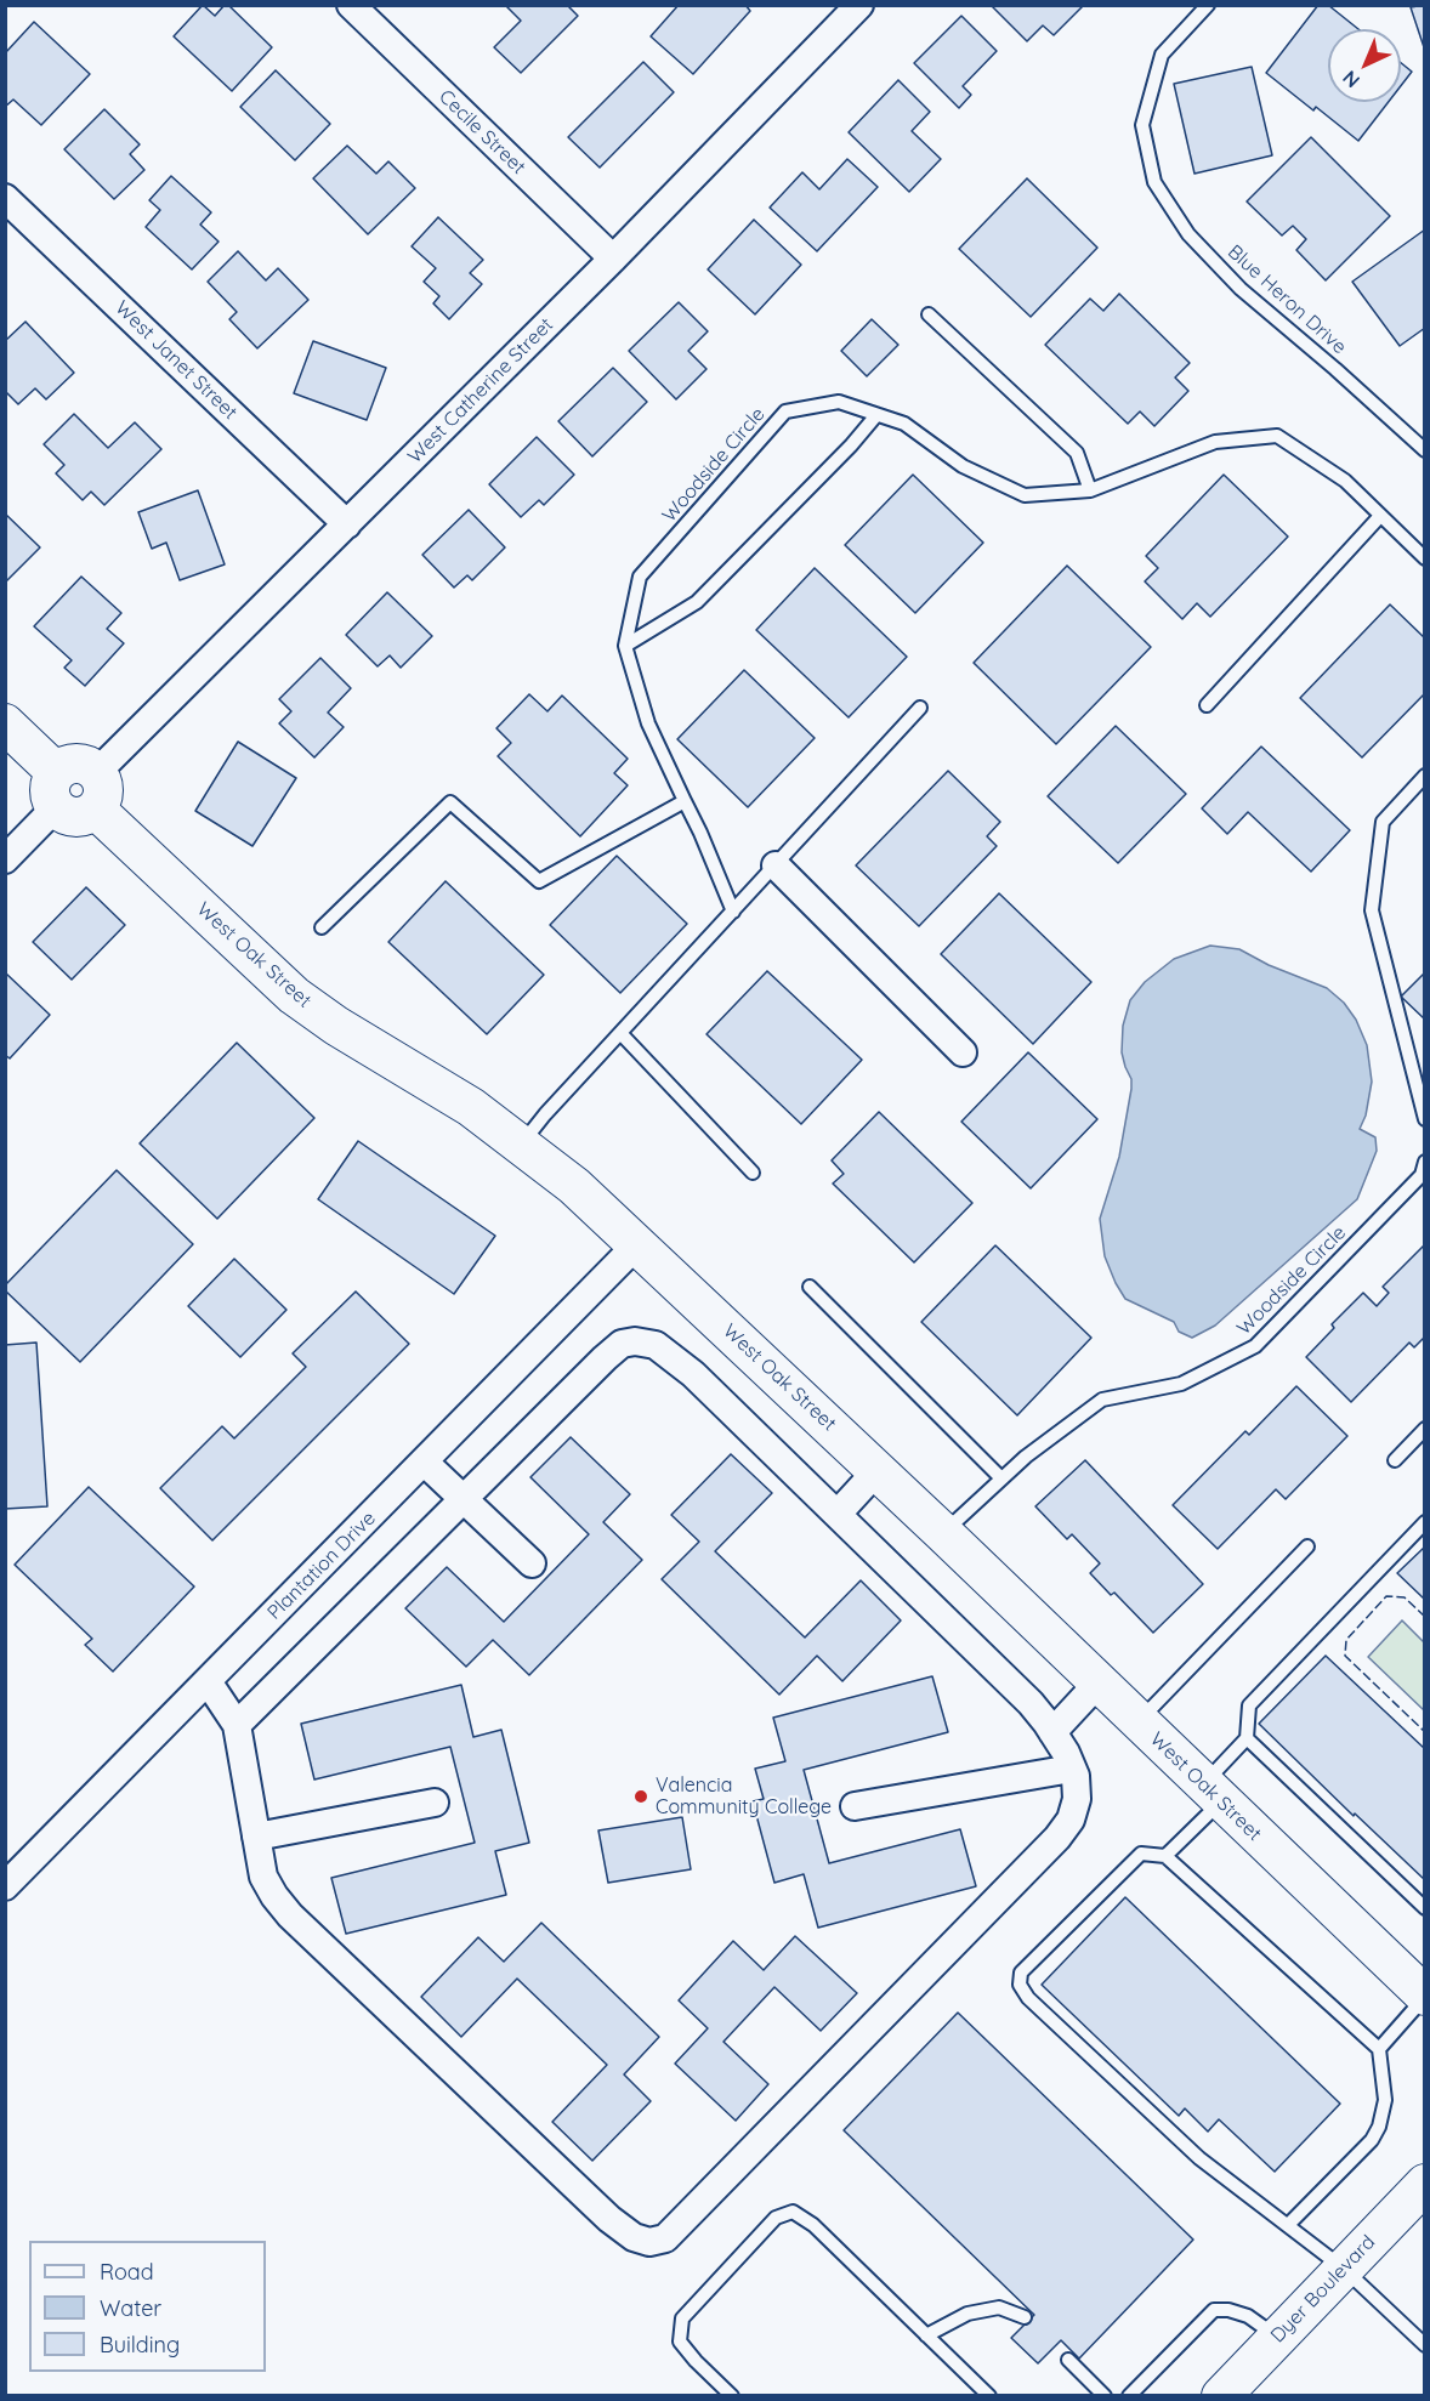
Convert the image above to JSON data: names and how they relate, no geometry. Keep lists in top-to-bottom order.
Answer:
{
  "streets": {
    "street": [
      "Cecile Street",
      "West Janet Street",
      "West Catherine Street",
      "West Oak Street",
      "Plantation Drive",
      "Dyer Boulevard"
    ],
    "lane": ["Blue Heron Drive", "Woodside Circle"]
  },
  "crossings": [
    ["Cecile Street", "West Catherine Street"],
    ["West Janet Street", "West Catherine Street"],
    ["West Catherine Street", "West Oak Street"],
    ["Woodside Circle", "West Oak Street"],
    ["West Oak Street", "Plantation Drive"]
  ],
  "places": ["Valencia Community College"],
  "legend": ["Road", "Water", "Building"],
  "north": "bottom left"
}
